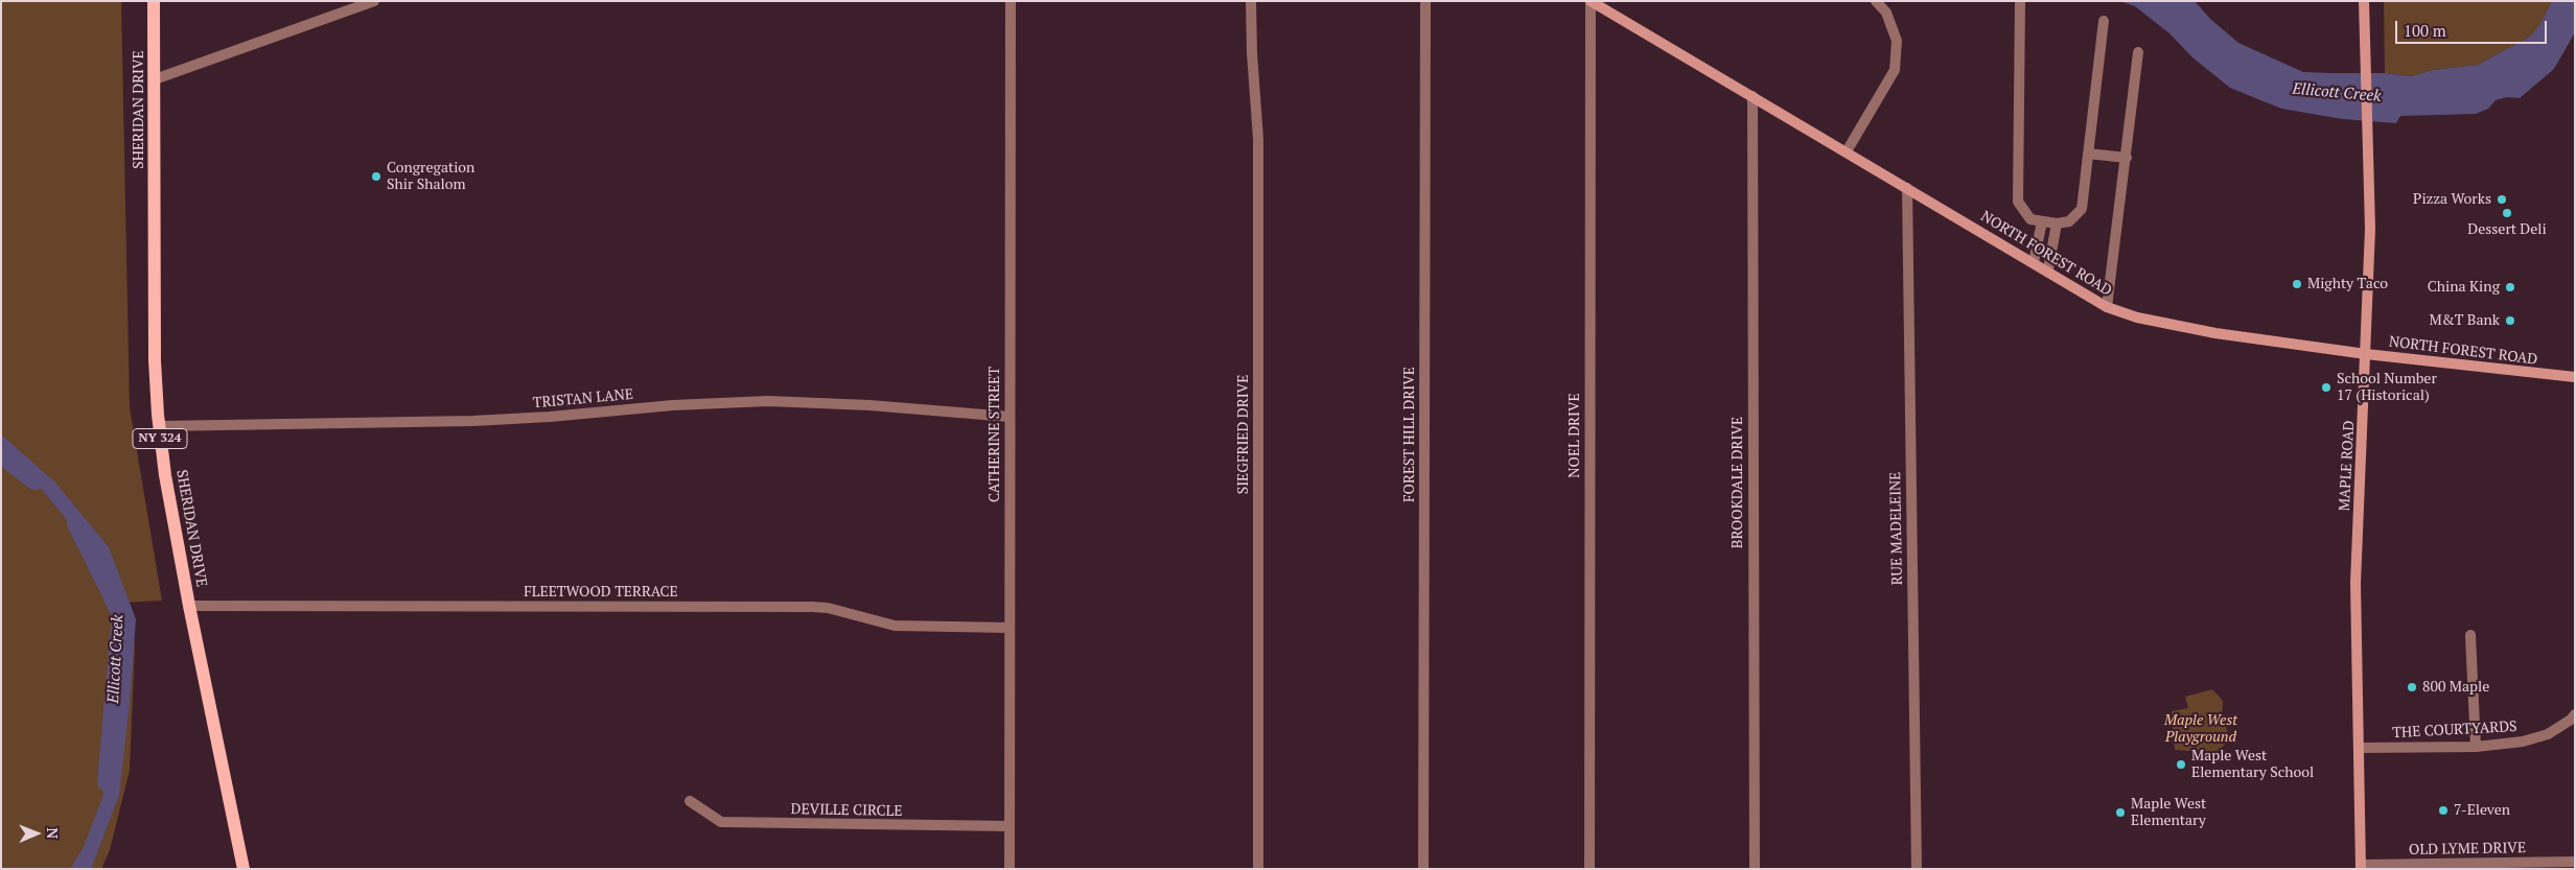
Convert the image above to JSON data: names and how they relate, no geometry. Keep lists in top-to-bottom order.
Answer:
{
  "streets": {
    "main road": ["SHERIDAN DRIVE", "NY 324"],
    "street": [
      "NORTH FOREST ROAD",
      "TRISTAN LANE",
      "CATHERINE STREET",
      "SIEGFRIED DRIVE",
      "FOREST HILL DRIVE",
      "NOEL DRIVE",
      "MAPLE ROAD",
      "BROOKDALE DRIVE",
      "RUE MADELEINE",
      "FLEETWOOD TERRACE",
      "THE COURTYARDS",
      "DEVILLE CIRCLE",
      "OLD LYME DRIVE"
    ]
  },
  "crossings": [
    ["SHERIDAN DRIVE", "TRISTAN LANE"],
    ["SHERIDAN DRIVE", "FLEETWOOD TERRACE"],
    ["NORTH FOREST ROAD", "NOEL DRIVE"],
    ["NORTH FOREST ROAD", "MAPLE ROAD"],
    ["NORTH FOREST ROAD", "BROOKDALE DRIVE"],
    ["NORTH FOREST ROAD", "RUE MADELEINE"],
    ["TRISTAN LANE", "CATHERINE STREET"],
    ["CATHERINE STREET", "FLEETWOOD TERRACE"],
    ["CATHERINE STREET", "DEVILLE CIRCLE"],
    ["MAPLE ROAD", "THE COURTYARDS"],
    ["MAPLE ROAD", "OLD LYME DRIVE"]
  ],
  "water": ["Ellicott Creek"],
  "parks": ["Maple West Playground"],
  "places": [
    "Congregation Shir Shalom",
    "Pizza Works",
    "Dessert Deli",
    "Mighty Taco",
    "China King",
    "M&T Bank",
    "School Number 17 (Historical)",
    "800 Maple",
    "Maple West Elementary School",
    "7-Eleven",
    "Maple West Elementary"
  ],
  "scale_bar": "100 m",
  "north": "right"
}
